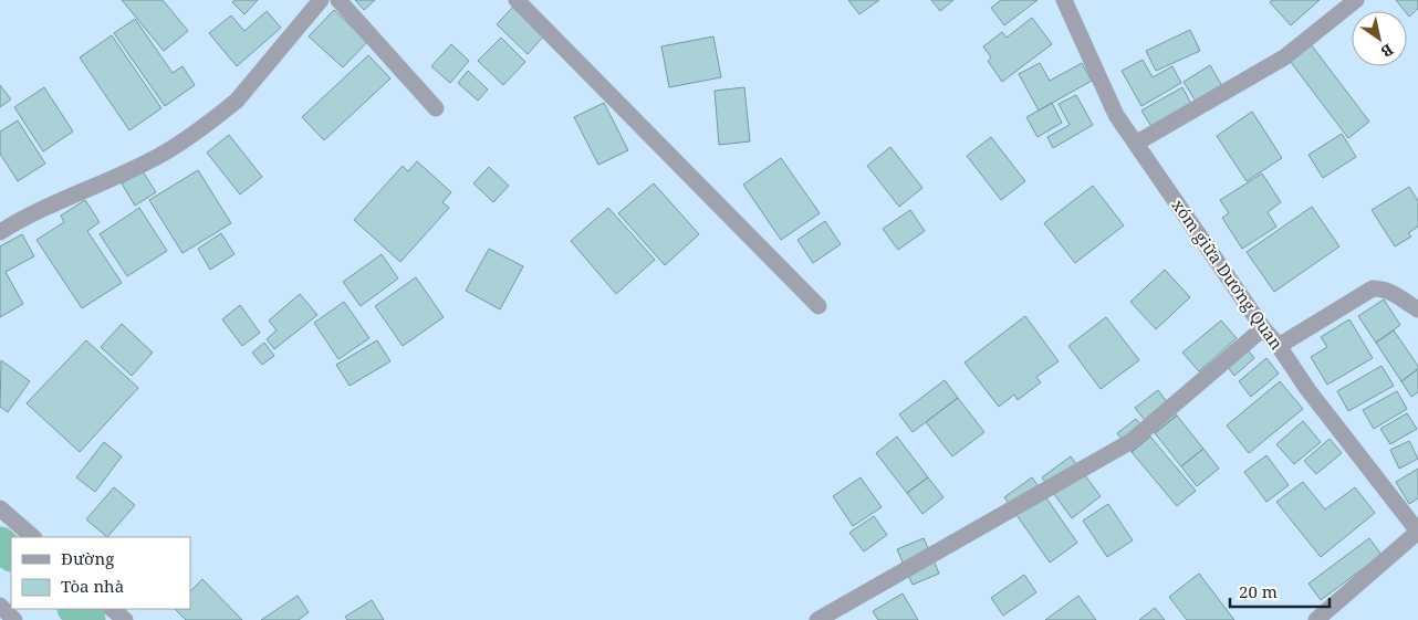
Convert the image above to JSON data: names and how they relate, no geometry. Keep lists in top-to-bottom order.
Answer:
{
  "streets": {
    "street": ["xóm giữa Dương Quan"]
  },
  "legend": ["Đường", "Tòa nhà"],
  "scale_bar": "20 m",
  "north": "bottom right"
}
